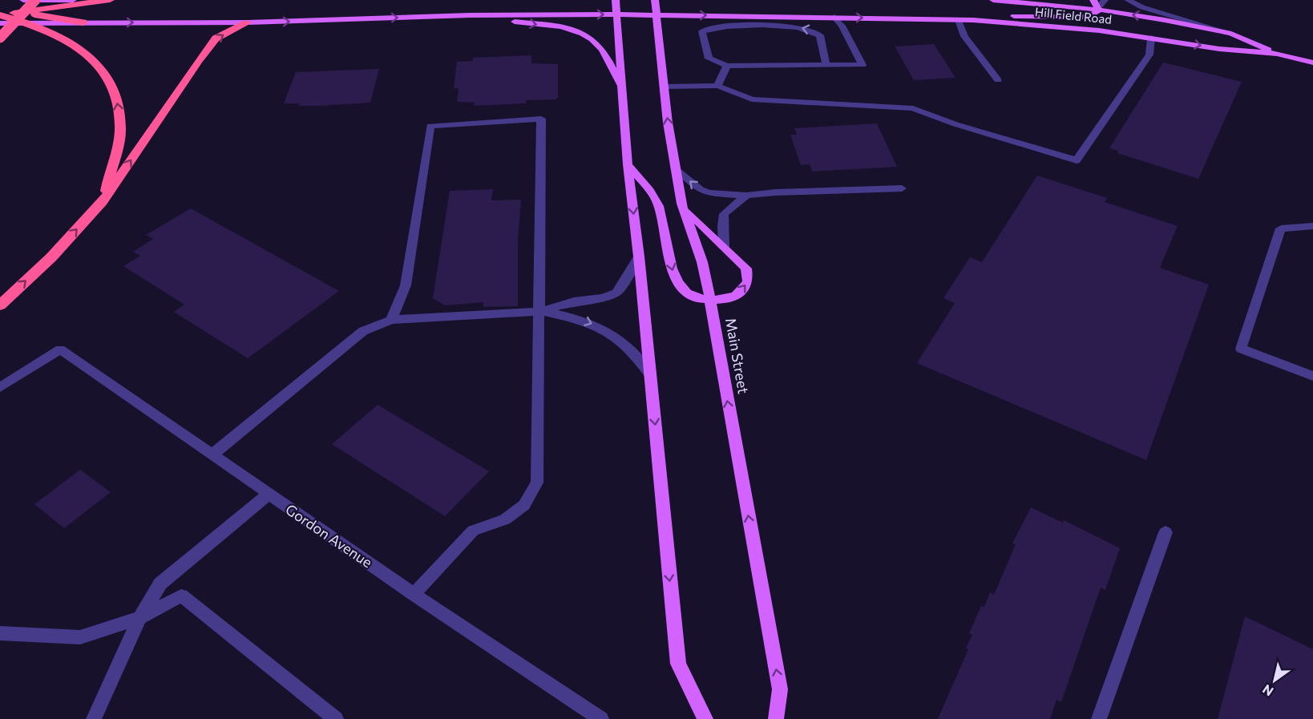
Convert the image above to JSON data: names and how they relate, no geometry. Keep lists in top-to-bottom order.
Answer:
{
  "streets": {
    "main road": ["Hill Field Road", "Main Street"],
    "street": ["Gordon Avenue"]
  },
  "crossings": [
    ["Hill Field Road", "Main Street"]
  ],
  "north": "bottom left"
}
